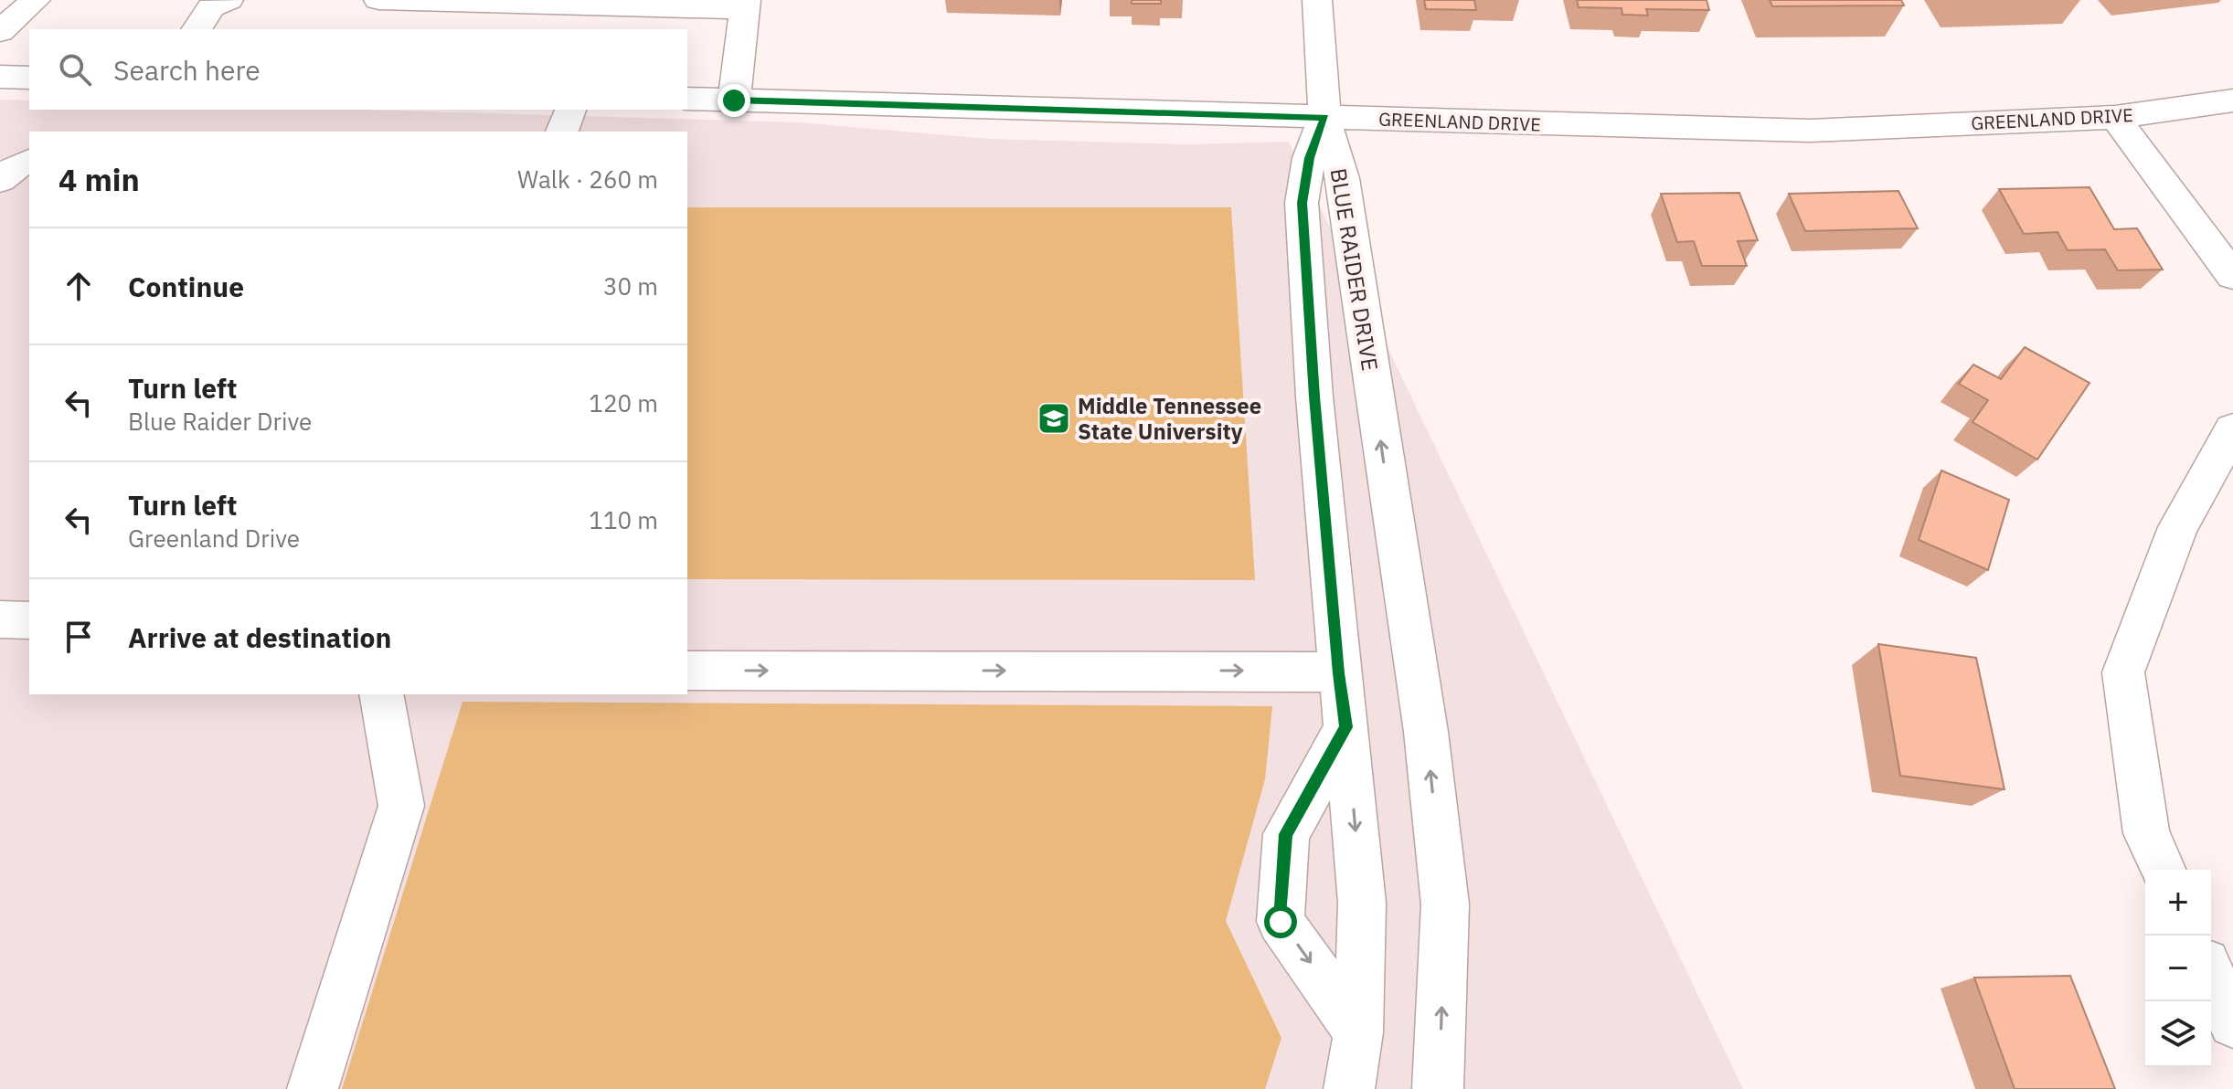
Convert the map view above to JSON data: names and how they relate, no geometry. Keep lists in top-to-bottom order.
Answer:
{
  "streets": {
    "street": ["GREENLAND DRIVE", "BLUE RAIDER DRIVE"]
  },
  "crossings": [
    ["GREENLAND DRIVE", "BLUE RAIDER DRIVE"]
  ],
  "places": {
    "school or university": ["Middle Tennessee State University"]
  },
  "page": {
    "search": "Search here",
    "heading": ["4 min", "Walk · 260 m"],
    "list": [
      ["Continue", "30 m"],
      ["Turn left", "Blue Raider Drive", "120 m"],
      ["Turn left", "Greenland Drive", "110 m"],
      "Arrive at destination"
    ],
    "map_buttons": ["+", "−"]
  }
}
